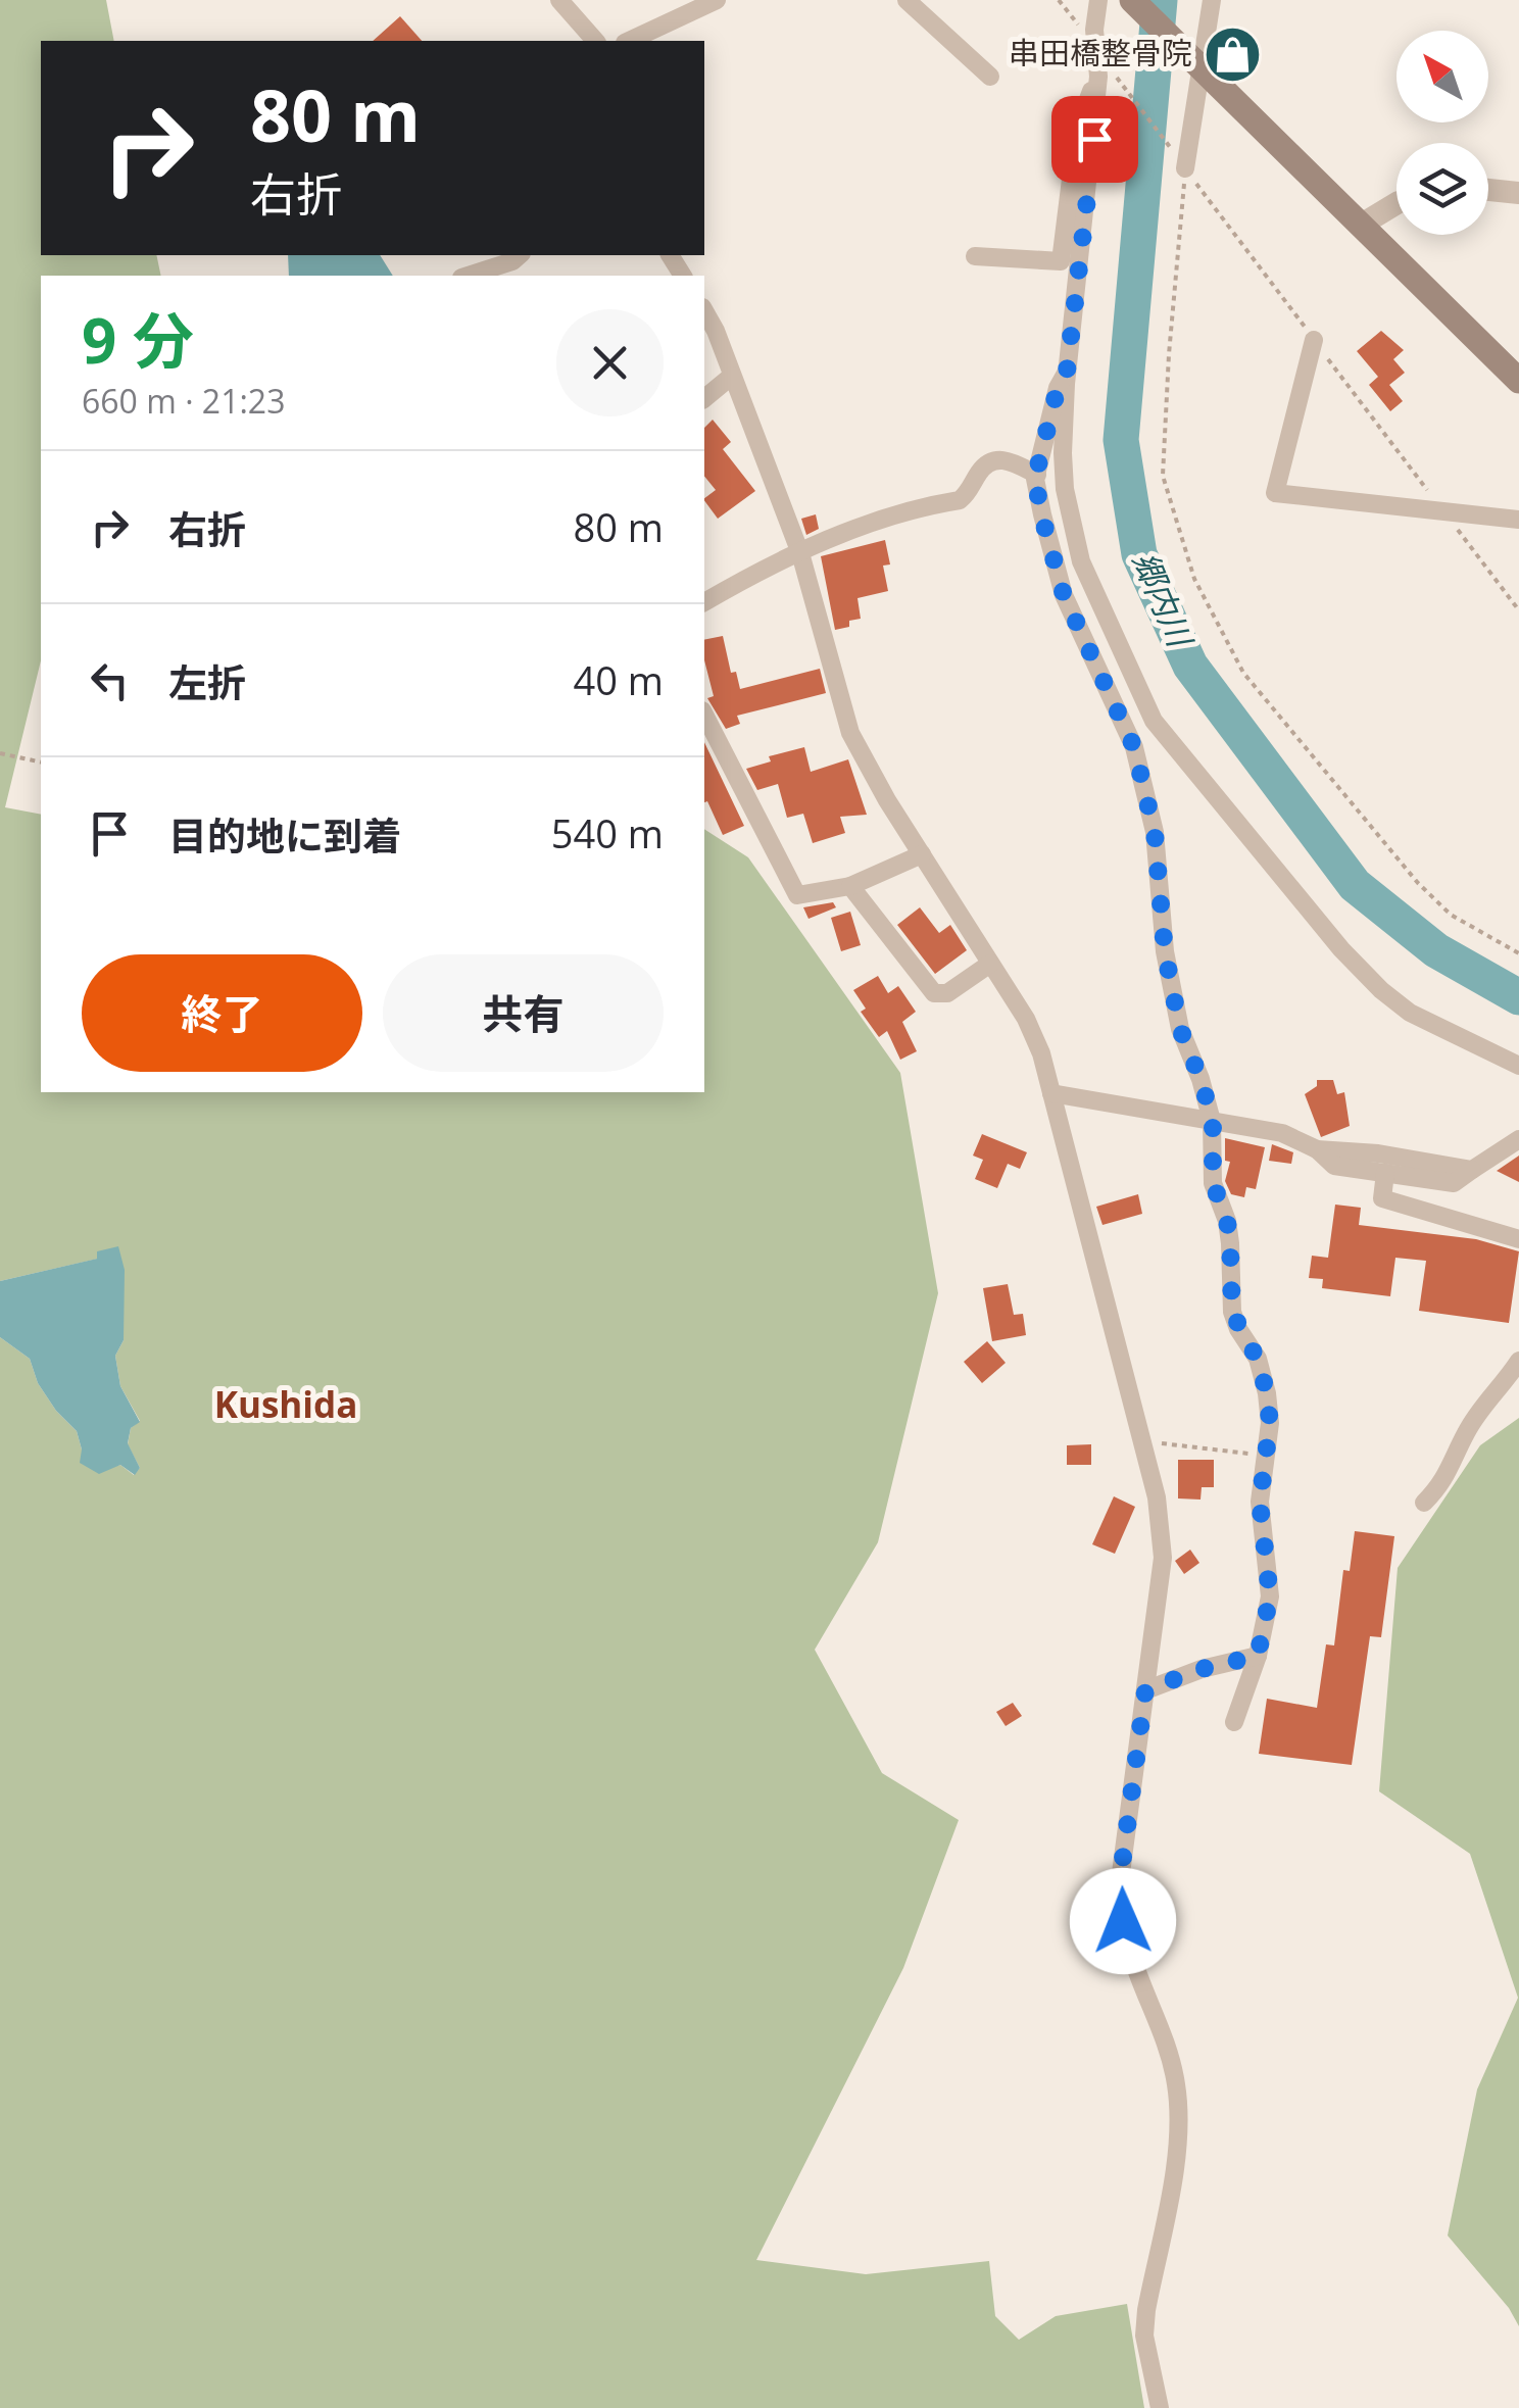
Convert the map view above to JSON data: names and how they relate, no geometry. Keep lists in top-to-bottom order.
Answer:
{
  "districts": ["Kushida"],
  "water": ["郷内川"],
  "places": {
    "shop": ["串田橋整骨院"]
  },
  "north": "top left",
  "page": {
    "turn": ["80 m", "右折"],
    "heading": ["9 分", "660 m · 21:23"],
    "list": [
      {
        "name": "右折",
        "value": "80 m"
      },
      {
        "name": "左折",
        "value": "40 m"
      },
      {
        "name": "目的地に到着",
        "value": "540 m"
      }
    ],
    "buttons": ["終了", "共有"]
  }
}
